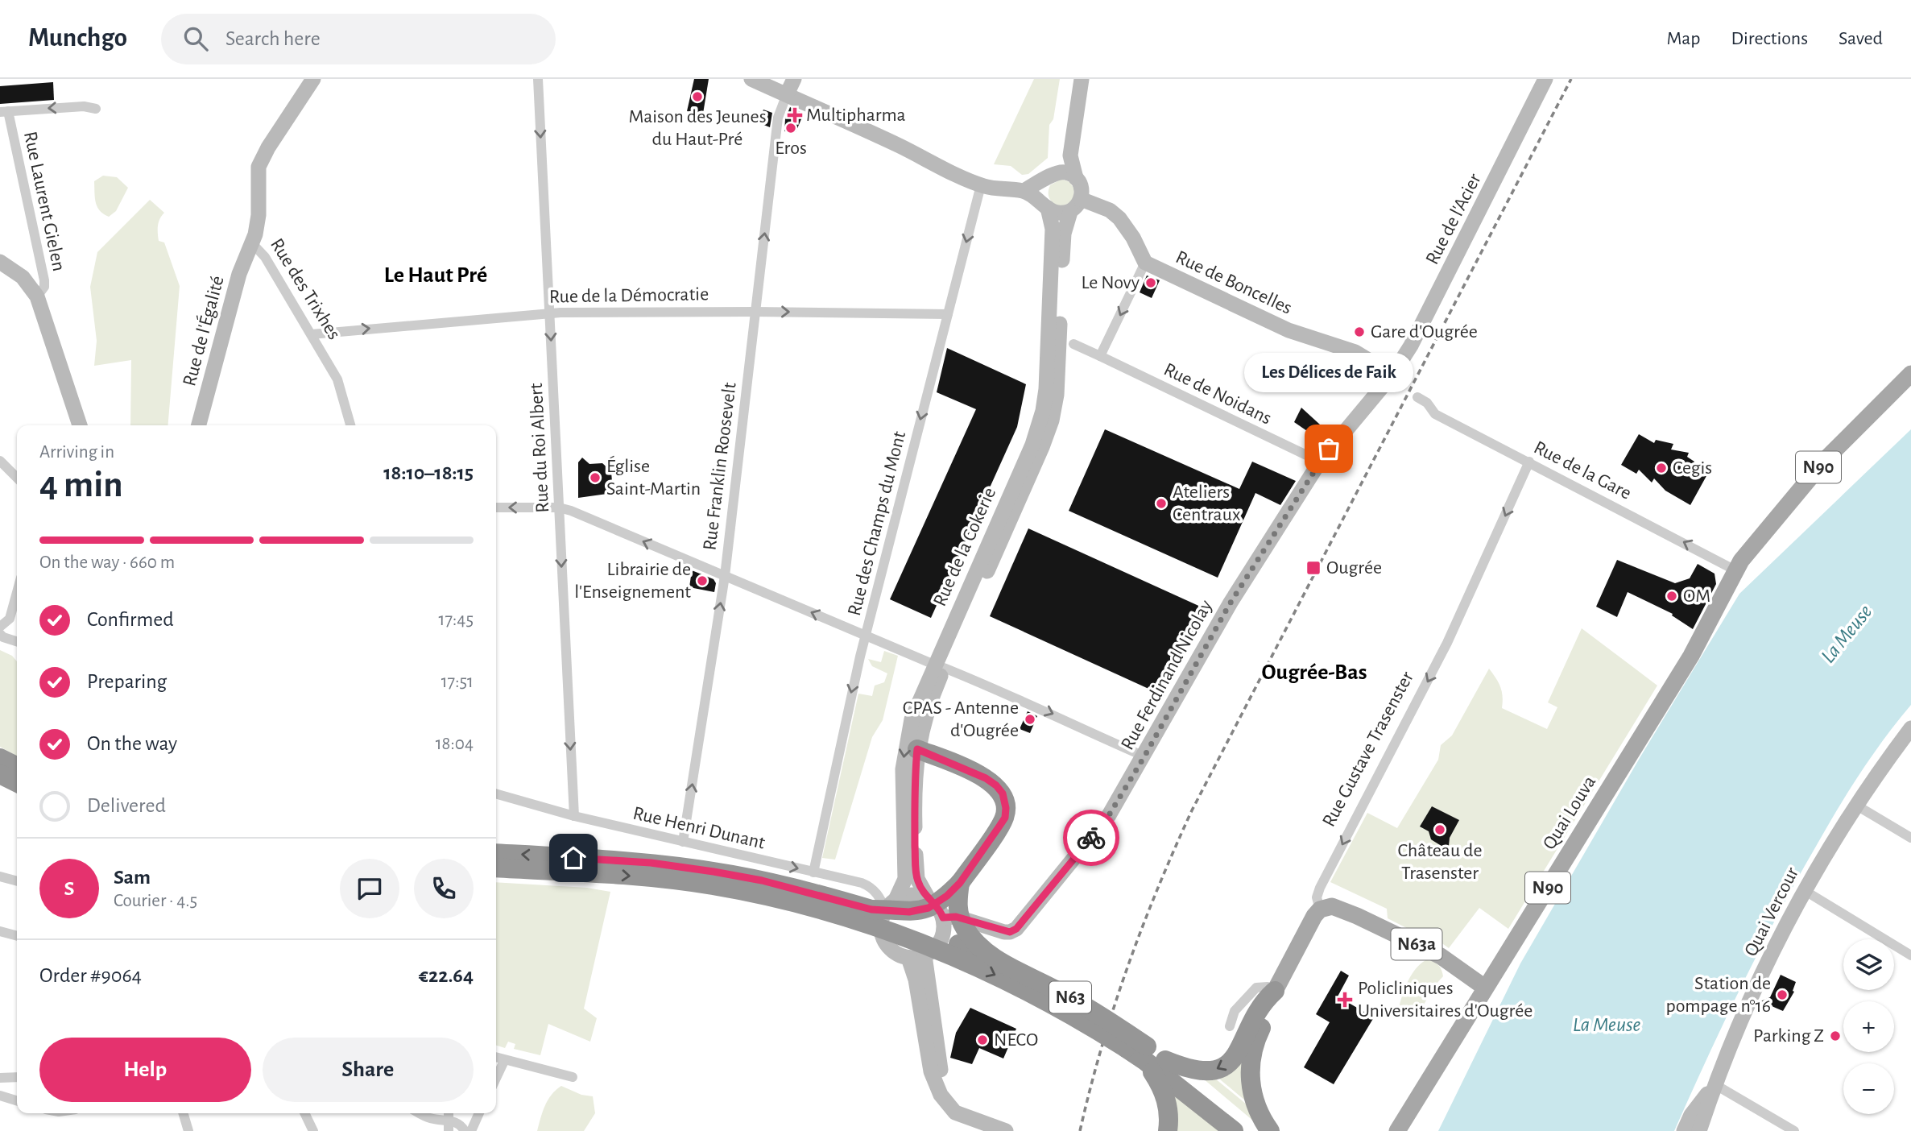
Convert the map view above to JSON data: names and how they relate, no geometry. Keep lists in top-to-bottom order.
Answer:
{
  "streets": {
    "highway": ["N63"],
    "main road": [
      "Rue de l'Acier",
      "Rue de Boncelles",
      "Rue des Trixhes",
      "Rue de l'Égalité",
      "N90",
      "Rue de la Cokerie",
      "Rue Ferdinand Nicolay",
      "Rue Gustave Trasenster",
      "Quai Louva",
      "Quai Vercour",
      "N63a"
    ],
    "street": [
      "Rue Laurent Gielen",
      "Rue de la Démocratie",
      "Rue de Noidans",
      "Rue du Roi Albert",
      "Rue Franklin Roosevelt",
      "Rue de la Gare",
      "Rue des Champs du Mont",
      "Rue Henri Dunant"
    ]
  },
  "crossings": [
    ["Rue de l'Acier", "Rue de Boncelles"],
    ["Rue de l'Acier", "Rue Ferdinand Nicolay"],
    ["Rue de Boncelles", "Rue de la Cokerie"],
    ["Rue de Boncelles", "Rue Ferdinand Nicolay"],
    ["Rue des Trixhes", "Rue de la Démocratie"],
    ["Rue des Trixhes", "Rue de l'Égalité"],
    ["Rue de la Démocratie", "Rue du Roi Albert"],
    ["Rue de la Démocratie", "Rue Franklin Roosevelt"],
    ["Rue de la Démocratie", "Rue des Champs du Mont"],
    ["Rue de Noidans", "Rue Ferdinand Nicolay"],
    ["Rue du Roi Albert", "Rue Henri Dunant"],
    ["Rue Franklin Roosevelt", "Rue Henri Dunant"],
    ["N90", "Rue de la Gare"],
    ["N90", "Quai Louva"],
    ["Rue de la Gare", "Rue Gustave Trasenster"],
    ["Rue de la Gare", "Quai Louva"],
    ["Rue des Champs du Mont", "Rue Henri Dunant"],
    ["Rue de la Cokerie", "Rue Ferdinand Nicolay"],
    ["Rue Gustave Trasenster", "N63a"],
    ["Quai Louva", "N63a"],
    ["Rue Henri Dunant", "N63"]
  ],
  "one_way": [
    "Rue de la Démocratie",
    "Rue du Roi Albert",
    "Rue Franklin Roosevelt",
    "Rue de la Gare",
    "Rue des Champs du Mont",
    "Rue Gustave Trasenster"
  ],
  "districts": ["Le Haut Pré", "Ougrée-Bas"],
  "water": ["La Meuse"],
  "places": {
    "other": [
      "Maison des Jeunes du Haut-Pré",
      "Eros",
      "Le Novy",
      "Gare d'Ougrée",
      "Les Délices de Faik",
      "Cegis",
      "Église Saint-Martin",
      "Ateliers Centraux",
      "Librairie de l'Enseignement",
      "OM",
      "CPAS - Antenne d'Ougrée",
      "Château de Trasenster",
      "Station de pompage n°16",
      "Parking Z",
      "NECO"
    ],
    "health": ["Multipharma", "Policliniques Universitaires d'Ougrée"],
    "transit": ["Ougrée"]
  },
  "page": {
    "header": "Munchgo",
    "search": "Search here",
    "nav": ["Map", "Directions", "Saved"],
    "bubble": "Les Délices de Faik",
    "heading": ["4 min", "Arriving in", "18:10–18:15"],
    "panel": [
      "Sam",
      "Courier · 4.5",
      "Order #9064",
      "€22.64"
    ],
    "bar": "On the way · 660 m",
    "list": [
      ["Confirmed", "17:45"],
      ["Preparing", "17:51"],
      ["On the way", "18:04"],
      "Delivered"
    ],
    "round": "S",
    "map_buttons": ["+", "−"],
    "buttons": ["Help", "Share"]
  }
}
